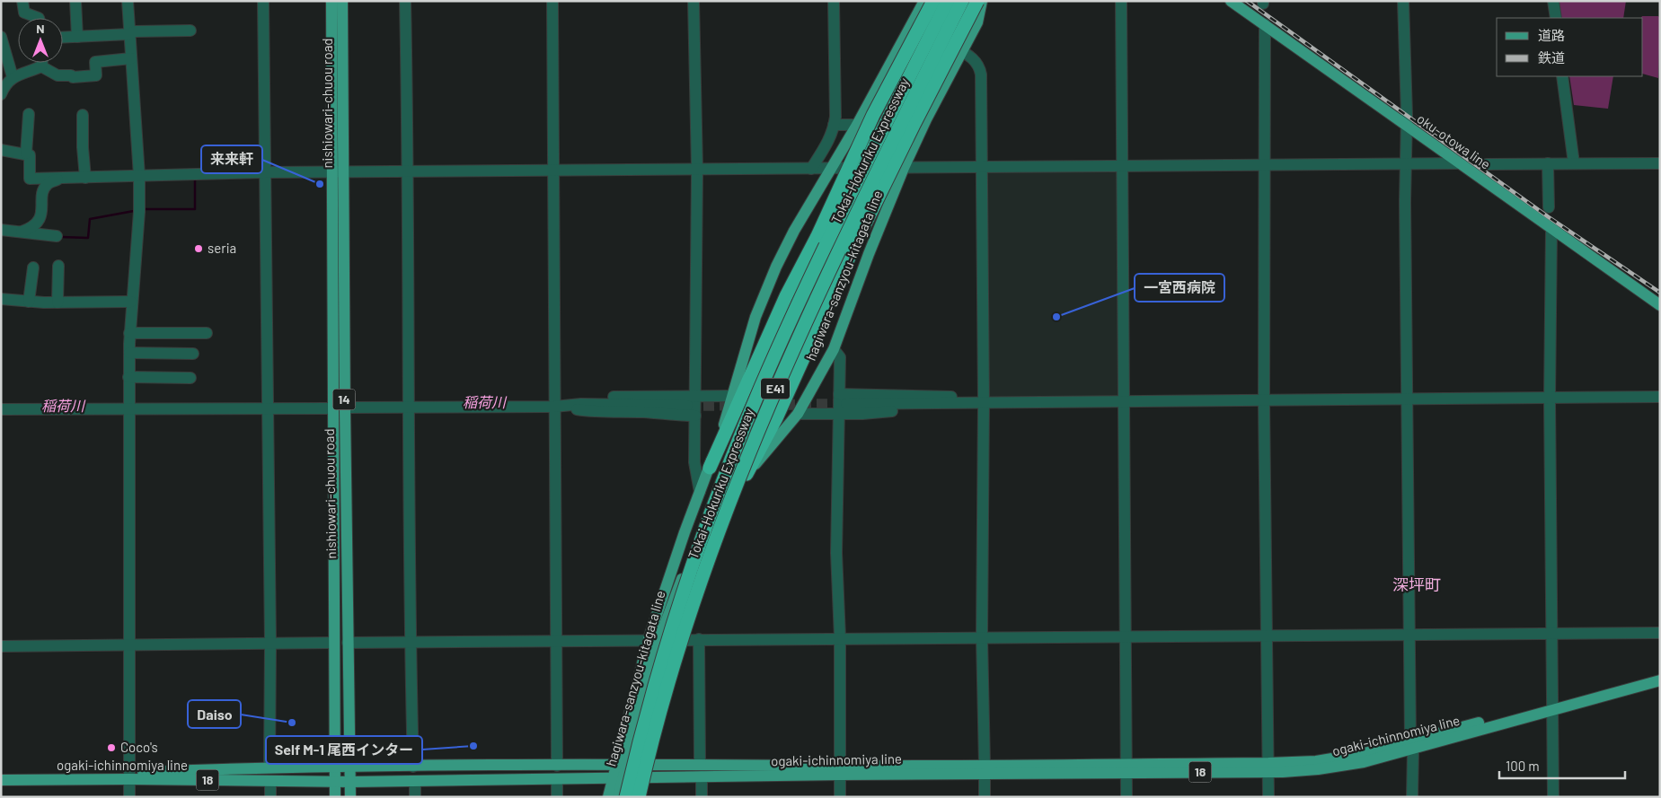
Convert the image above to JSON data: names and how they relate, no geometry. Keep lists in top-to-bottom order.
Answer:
{
  "streets": {
    "highway": ["Tokai-Hokuriku Expressway", "E41"],
    "main road": [
      "nishiowari-chuou road",
      "oku-otowa line",
      "hagiwara-sanzyou-kitagata line",
      "14",
      "ogaki-ichinnomiya line",
      "18"
    ]
  },
  "crossings": [
    ["nishiowari-chuou road", "ogaki-ichinnomiya line"],
    ["hagiwara-sanzyou-kitagata line", "ogaki-ichinnomiya line"]
  ],
  "districts": ["深坪町"],
  "water": ["稲荷川"],
  "places": [
    "来来軒",
    "seria",
    "一宮西病院",
    "Daiso",
    "Self M-1 尾西インター",
    "Coco's"
  ],
  "legend": ["道路", "鉄道"],
  "scale_bar": "100 m",
  "north": "top"
}
